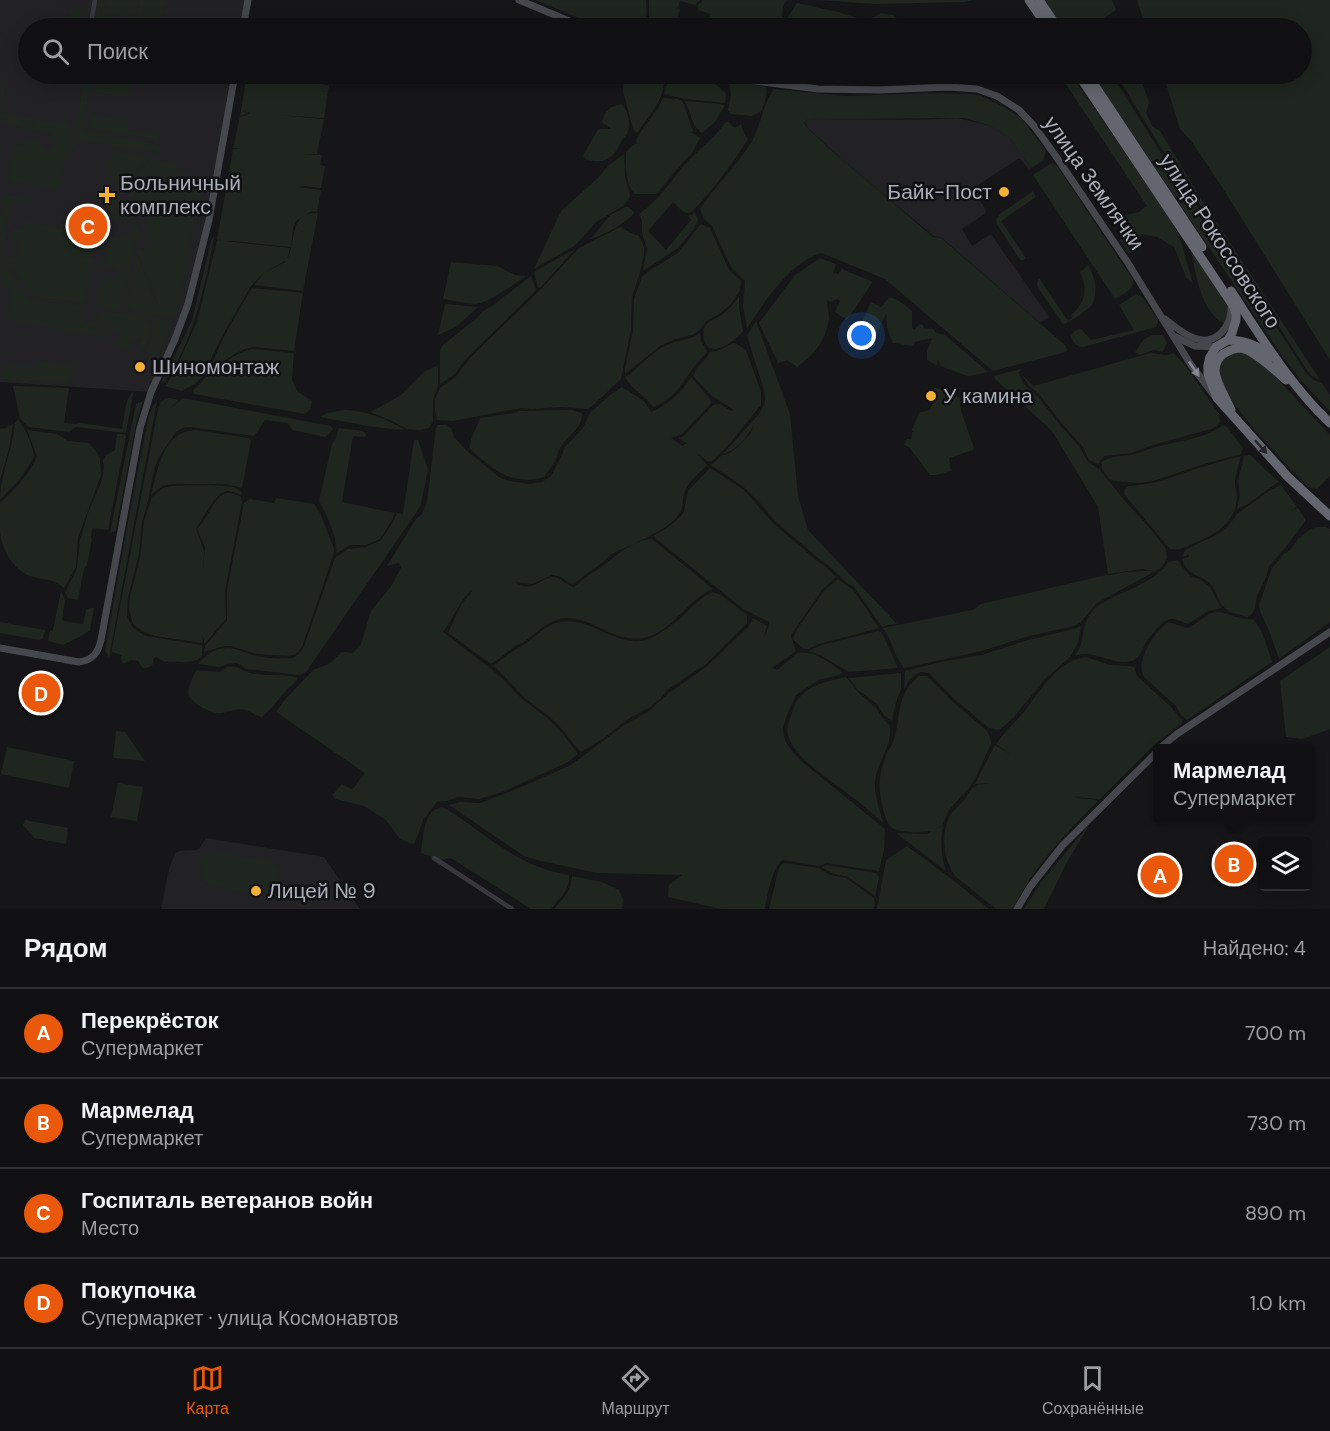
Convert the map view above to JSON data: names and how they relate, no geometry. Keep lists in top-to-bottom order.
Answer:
{
  "streets": {
    "highway": ["улица Землячки", "улица Рокоссовского"]
  },
  "places": {
    "other": [
      "Байк-Пост",
      "Шиномонтаж",
      "У камина",
      "Лицей № 9"
    ],
    "health": ["Больничный комплекс"]
  },
  "page": {
    "search": "Поиск",
    "pins": [
      "C",
      "D",
      "B",
      "A"
    ],
    "popup": ["Мармелад", "Супермаркет"],
    "heading": ["Рядом", "Найдено: 4"],
    "list": [
      {
        "mark": "A",
        "name": "Перекрёсток",
        "note": "Супермаркет",
        "value": "700 m"
      },
      {
        "mark": "B",
        "name": "Мармелад",
        "note": "Супермаркет",
        "value": "730 m"
      },
      {
        "mark": "C",
        "name": "Госпиталь ветеранов войн",
        "note": "Место",
        "value": "890 m"
      },
      {
        "mark": "D",
        "name": "Покупочка",
        "note": "Супермаркет · улица Космонавтов",
        "value": "1.0 km"
      }
    ],
    "nav": ["Карта", "Маршрут", "Сохранённые"]
  }
}
